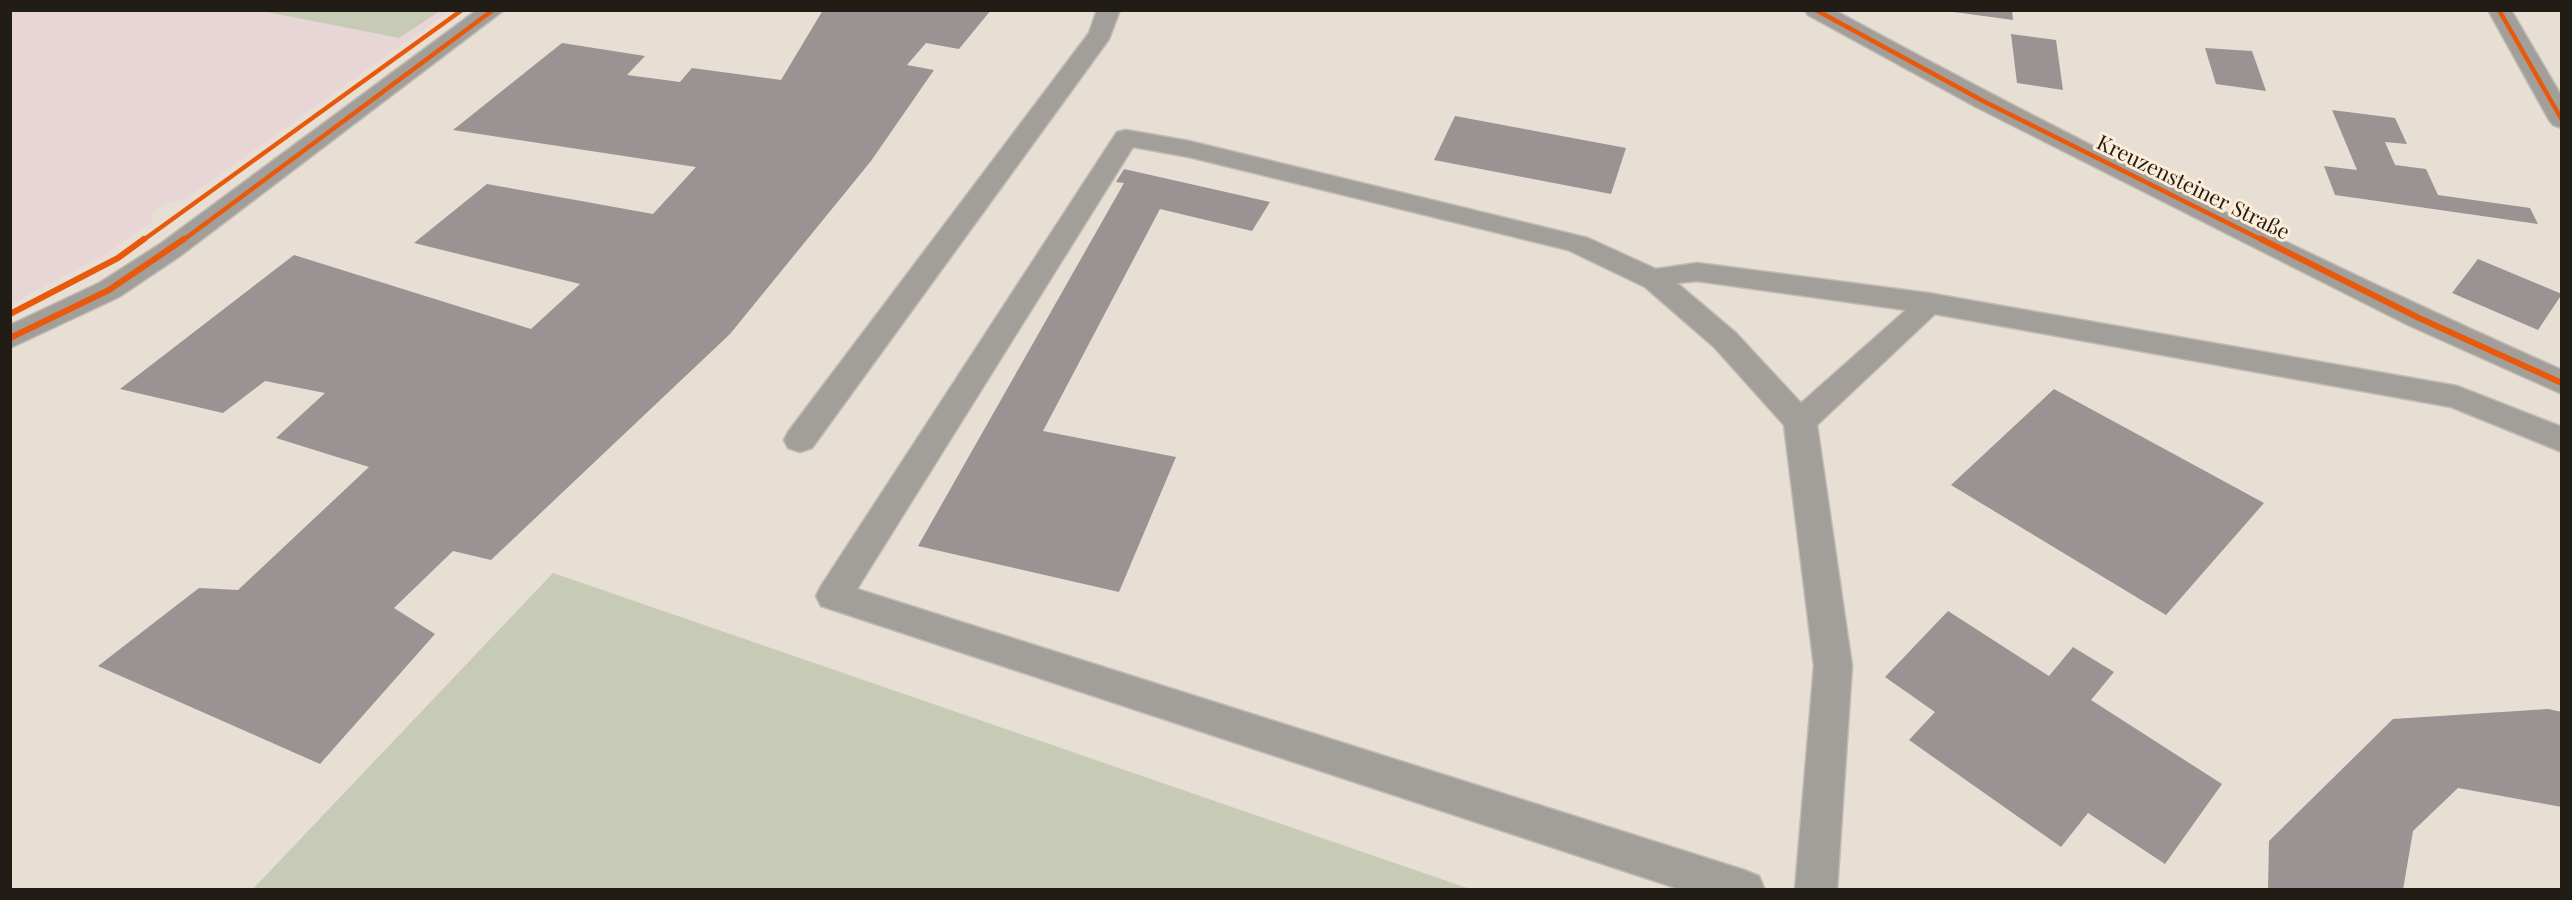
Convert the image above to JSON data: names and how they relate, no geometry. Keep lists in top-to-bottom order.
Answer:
{
  "streets": {
    "street": ["Kreuzensteiner Straße"]
  }
}
